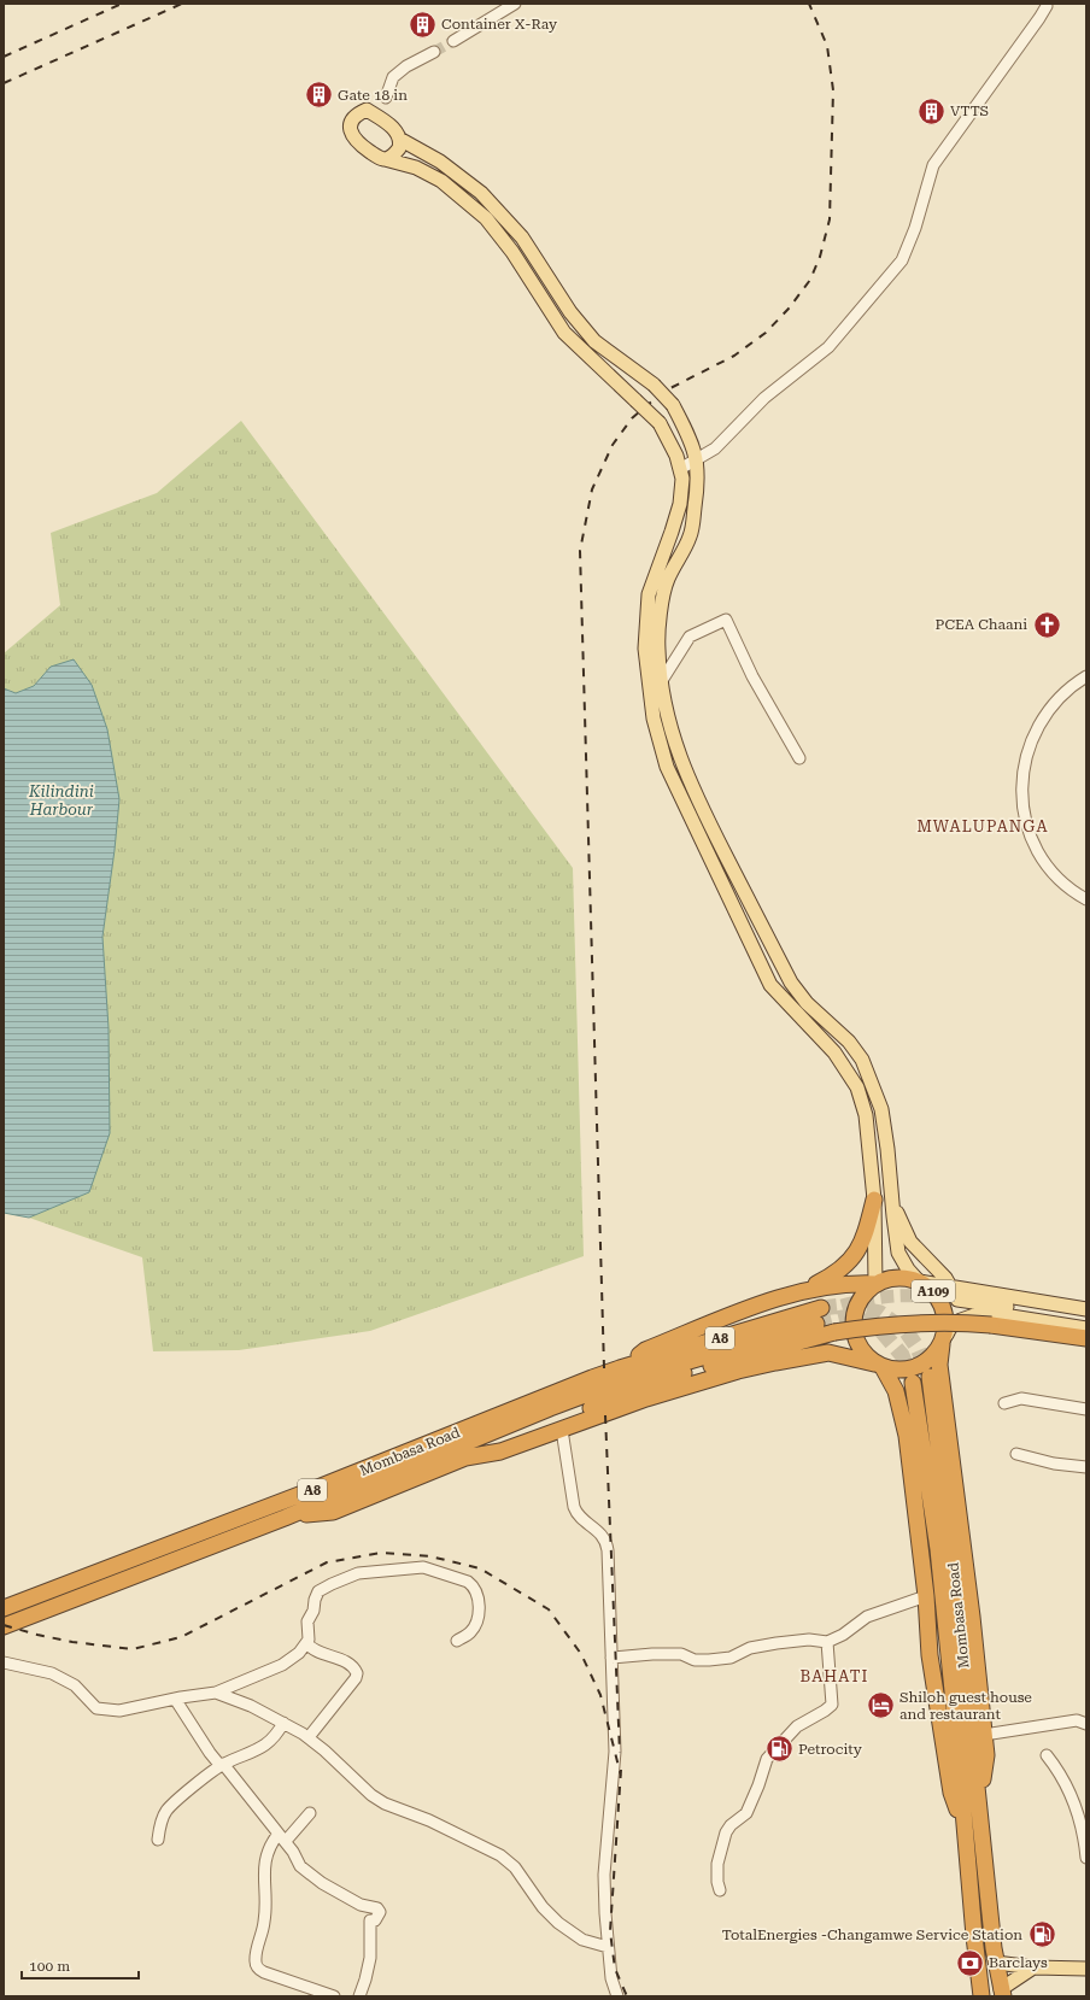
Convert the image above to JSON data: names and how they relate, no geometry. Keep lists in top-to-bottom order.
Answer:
{
  "streets": {
    "highway": ["A109", "A8", "Mombasa Road"]
  },
  "districts": ["MWALUPANGA", "BAHATI"],
  "water": ["Kilindini Harbour"],
  "places": {
    "building": ["Container X-Ray", "Gate 18 in", "VTTS"],
    "church": ["PCEA Chaani"],
    "hotel": ["Shiloh guest house and restaurant"],
    "fuel station": ["Petrocity", "TotalEnergies -Changamwe Service Station"],
    "bank": ["Barclays"]
  },
  "scale_bar": "100 m"
}
